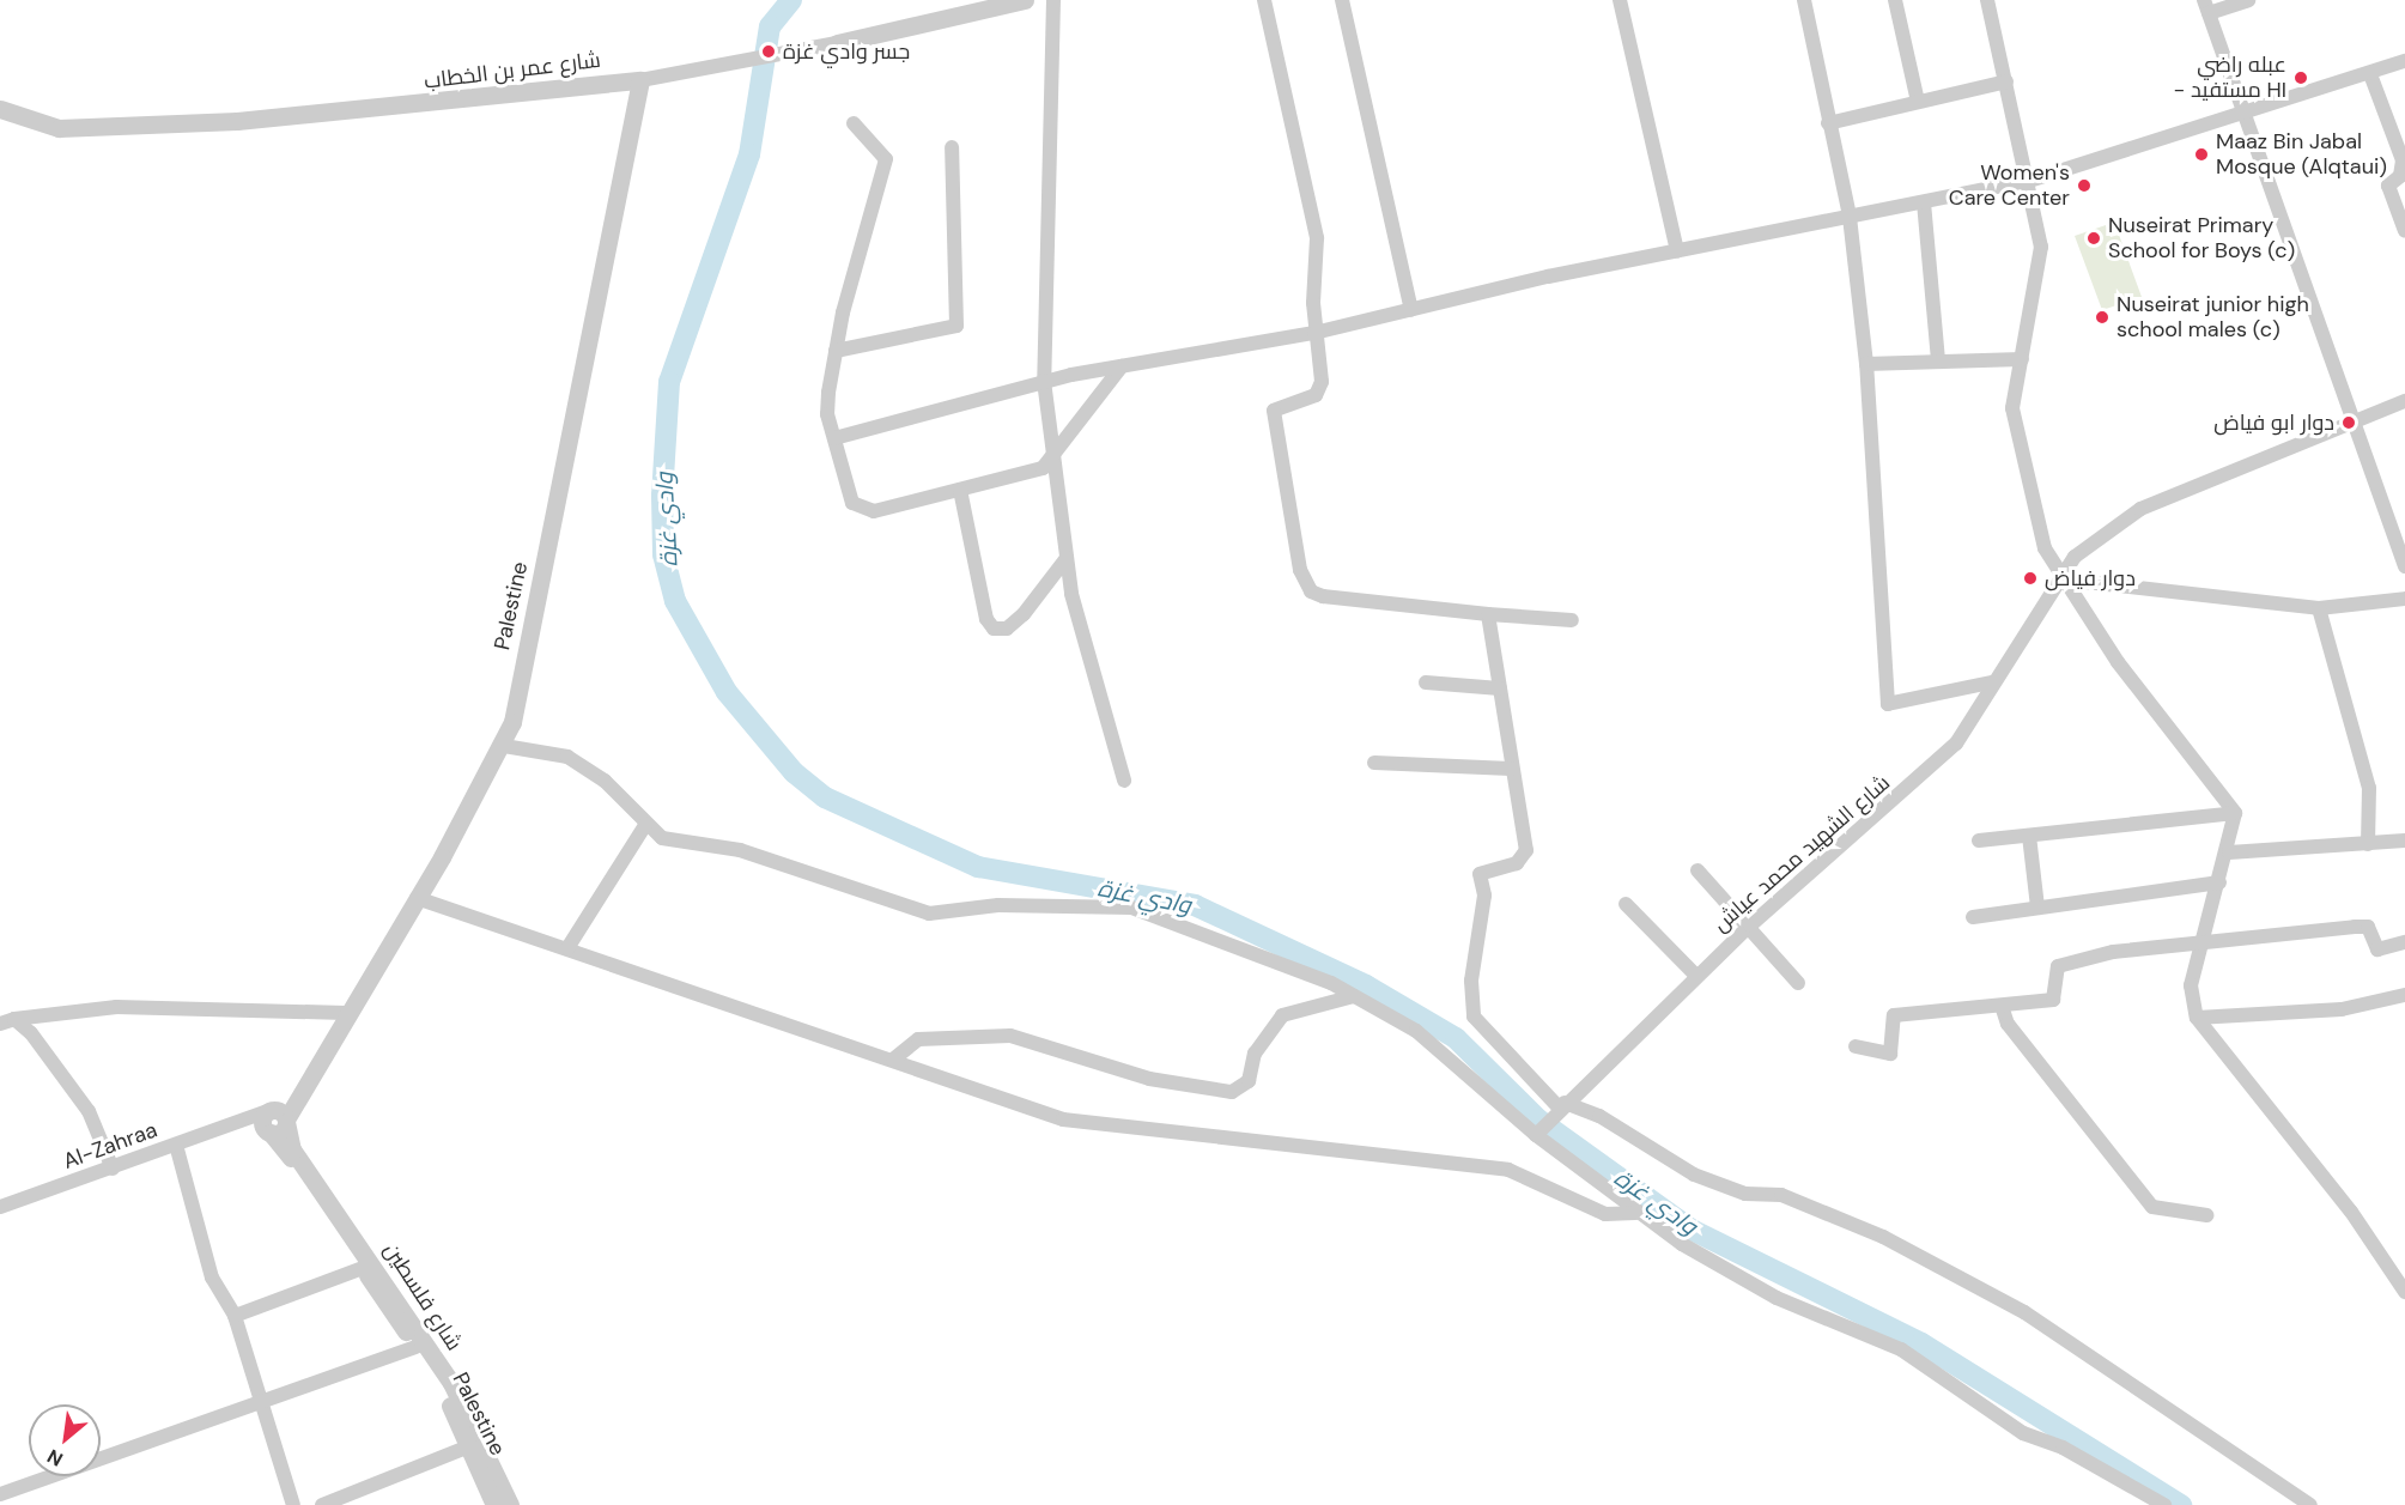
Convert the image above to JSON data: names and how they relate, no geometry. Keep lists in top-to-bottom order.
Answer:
{
  "streets": {
    "street": [
      "شارع عمر بن الخطاب",
      "Palestine",
      "شارع الشهيد محمد عياش",
      "Al-Zahraa",
      "شارع فلسطين"
    ]
  },
  "crossings": [
    ["شارع عمر بن الخطاب", "Palestine"],
    ["Palestine", "Al-Zahraa"],
    ["Palestine", "شارع فلسطين"],
    ["Al-Zahraa", "شارع فلسطين"]
  ],
  "water": ["وادي غزة"],
  "places": [
    "جسر وادي غزة",
    "عبله راضي - مستفيد HI",
    "Maaz Bin Jabal Mosque (Alqtaui)",
    "Women's Care Center",
    "Nuseirat Primary School for Boys (c)",
    "Nuseirat junior high school males (c)",
    "دوار ابو فياض",
    "دوار فياض"
  ],
  "north": "bottom left"
}
